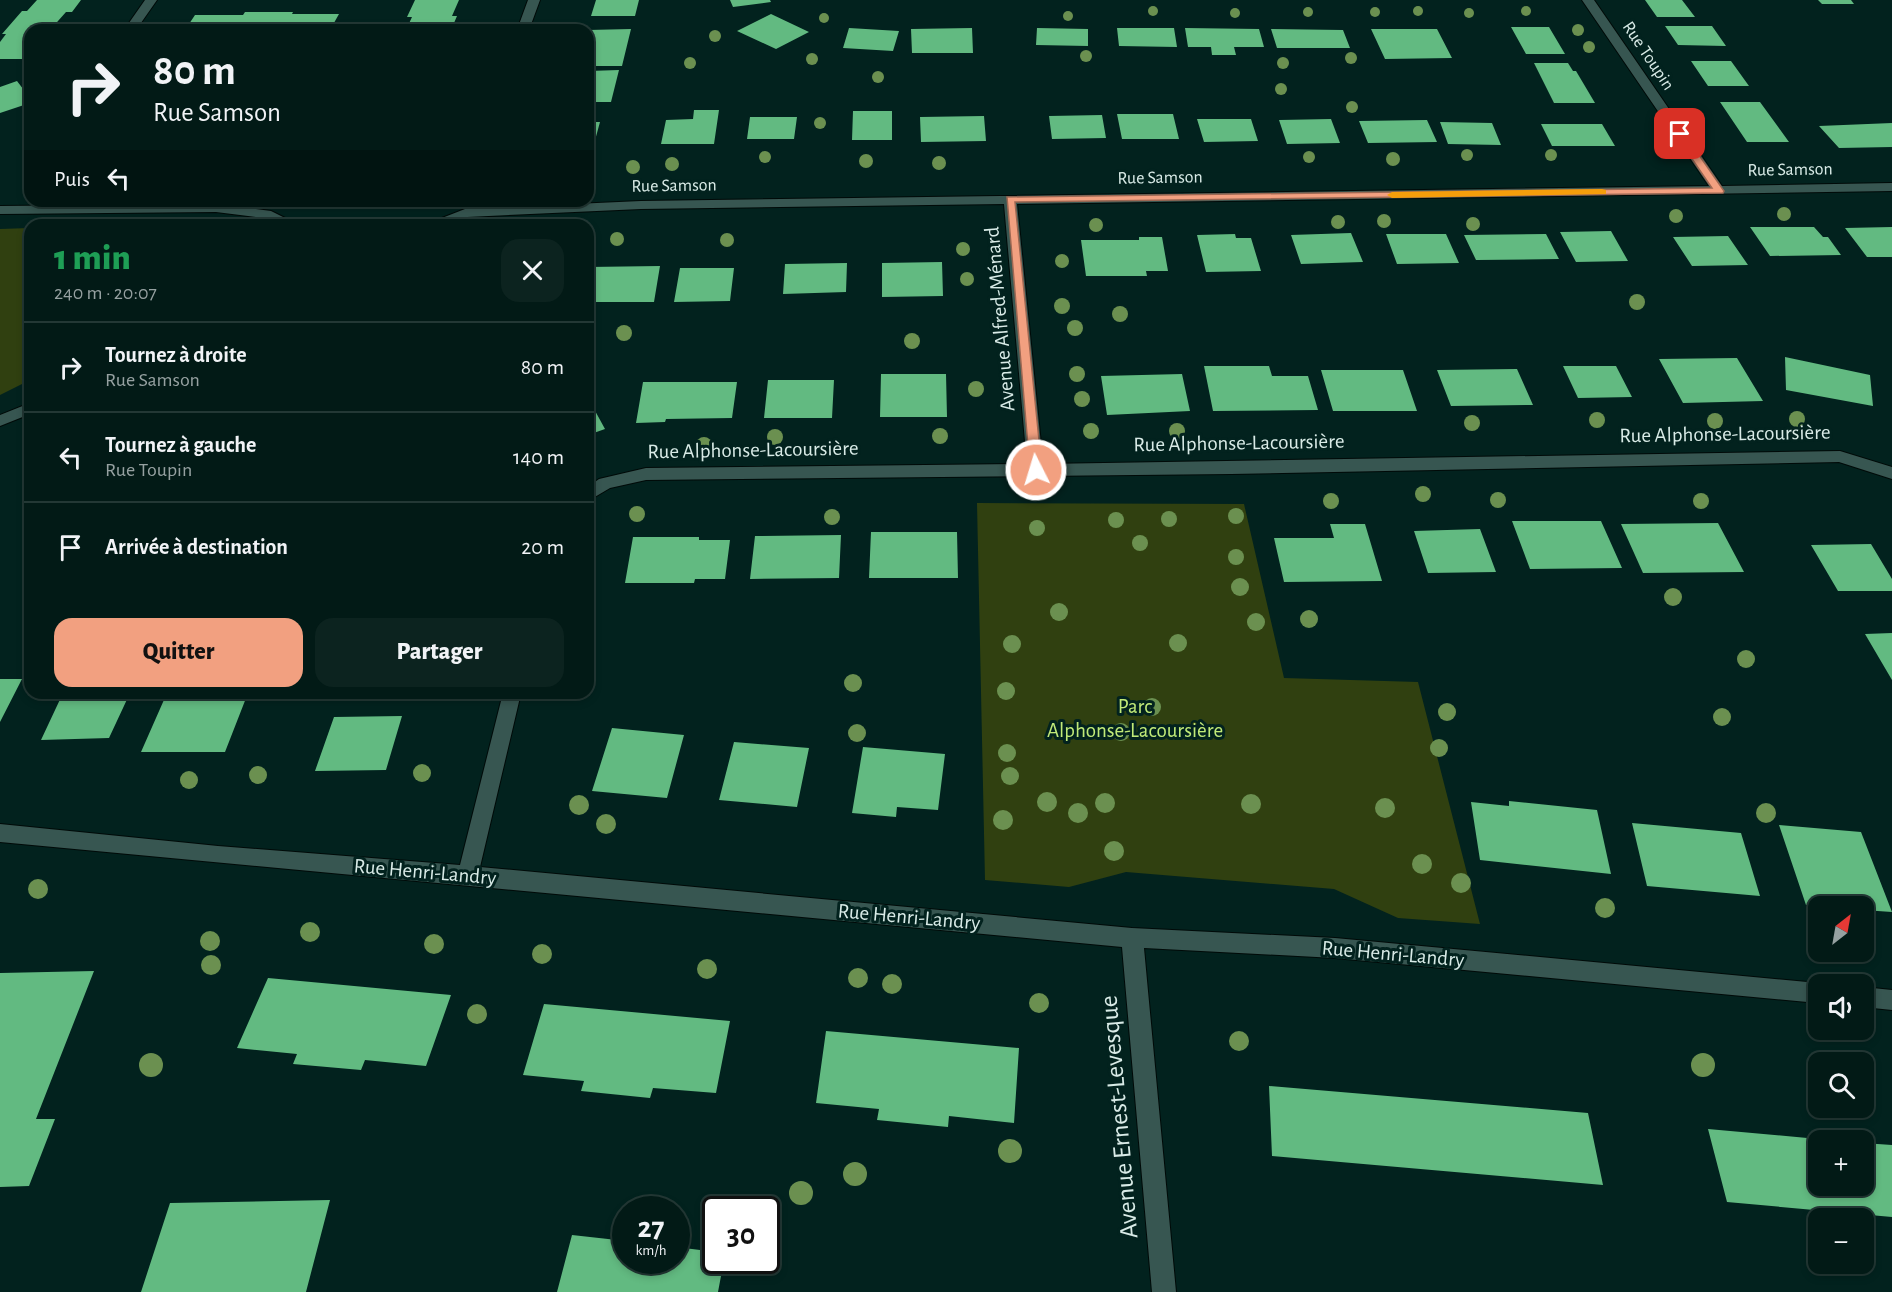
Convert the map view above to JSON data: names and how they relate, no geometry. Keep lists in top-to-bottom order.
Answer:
{
  "streets": {
    "street": [
      "Rue Toupin",
      "Rue Samson",
      "Avenue Alfred-Ménard",
      "Rue Alphonse-Lacoursière",
      "Rue Henri-Landry",
      "Avenue Ernest-Levesque"
    ]
  },
  "crossings": [
    ["Rue Toupin", "Rue Samson"],
    ["Rue Samson", "Avenue Alfred-Ménard"],
    ["Avenue Alfred-Ménard", "Rue Alphonse-Lacoursière"],
    ["Rue Henri-Landry", "Avenue Ernest-Levesque"]
  ],
  "parks": ["Parc Alphonse-Lacoursière"],
  "north": "top right",
  "page": {
    "turn": ["80 m", "Rue Samson"],
    "then": "Puis",
    "heading": ["1 min", "240 m · 20:07"],
    "list": [
      {
        "name": "Tournez à droite",
        "note": "Rue Samson",
        "value": "80 m"
      },
      {
        "name": "Tournez à gauche",
        "note": "Rue Toupin",
        "value": "140 m"
      },
      {
        "name": "Arrivée à destination",
        "value": "20 m"
      }
    ],
    "buttons": ["Quitter", "Partager"],
    "map_buttons": ["+", "−"],
    "speed": "27 km/h",
    "limit": "30"
  }
}
